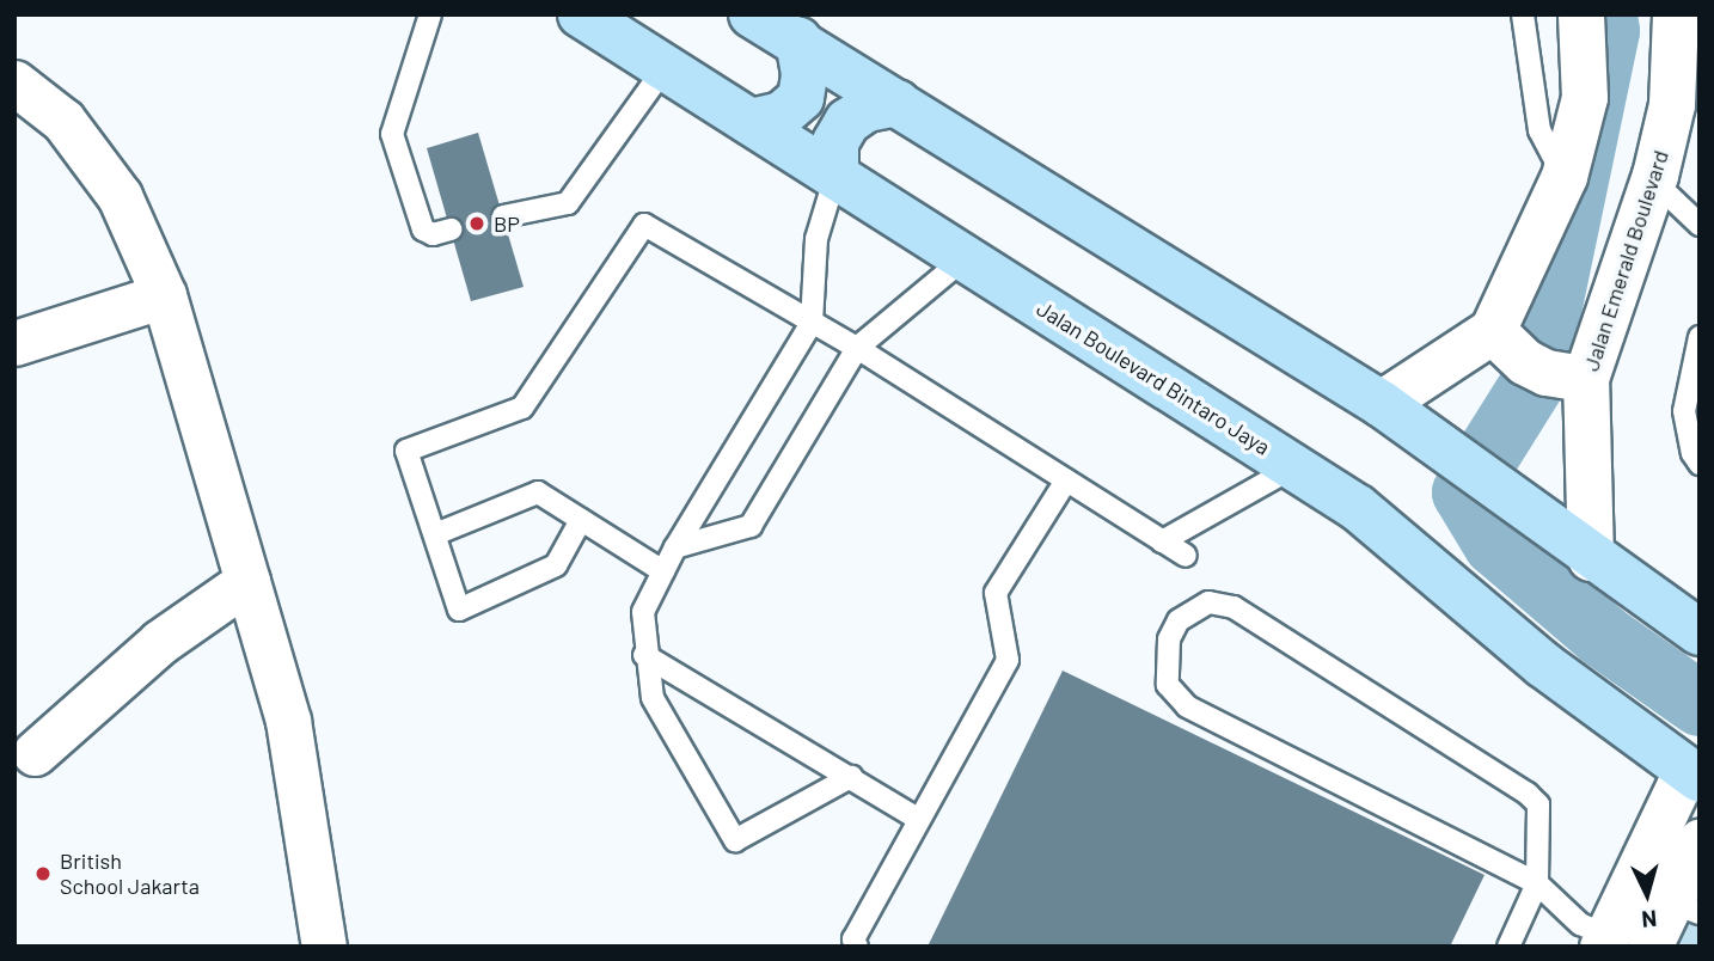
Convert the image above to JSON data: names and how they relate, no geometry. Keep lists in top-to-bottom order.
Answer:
{
  "streets": {
    "main road": ["Jalan Emerald Boulevard", "Jalan Boulevard Bintaro Jaya"]
  },
  "places": ["BP", "British School Jakarta"],
  "north": "bottom"
}
